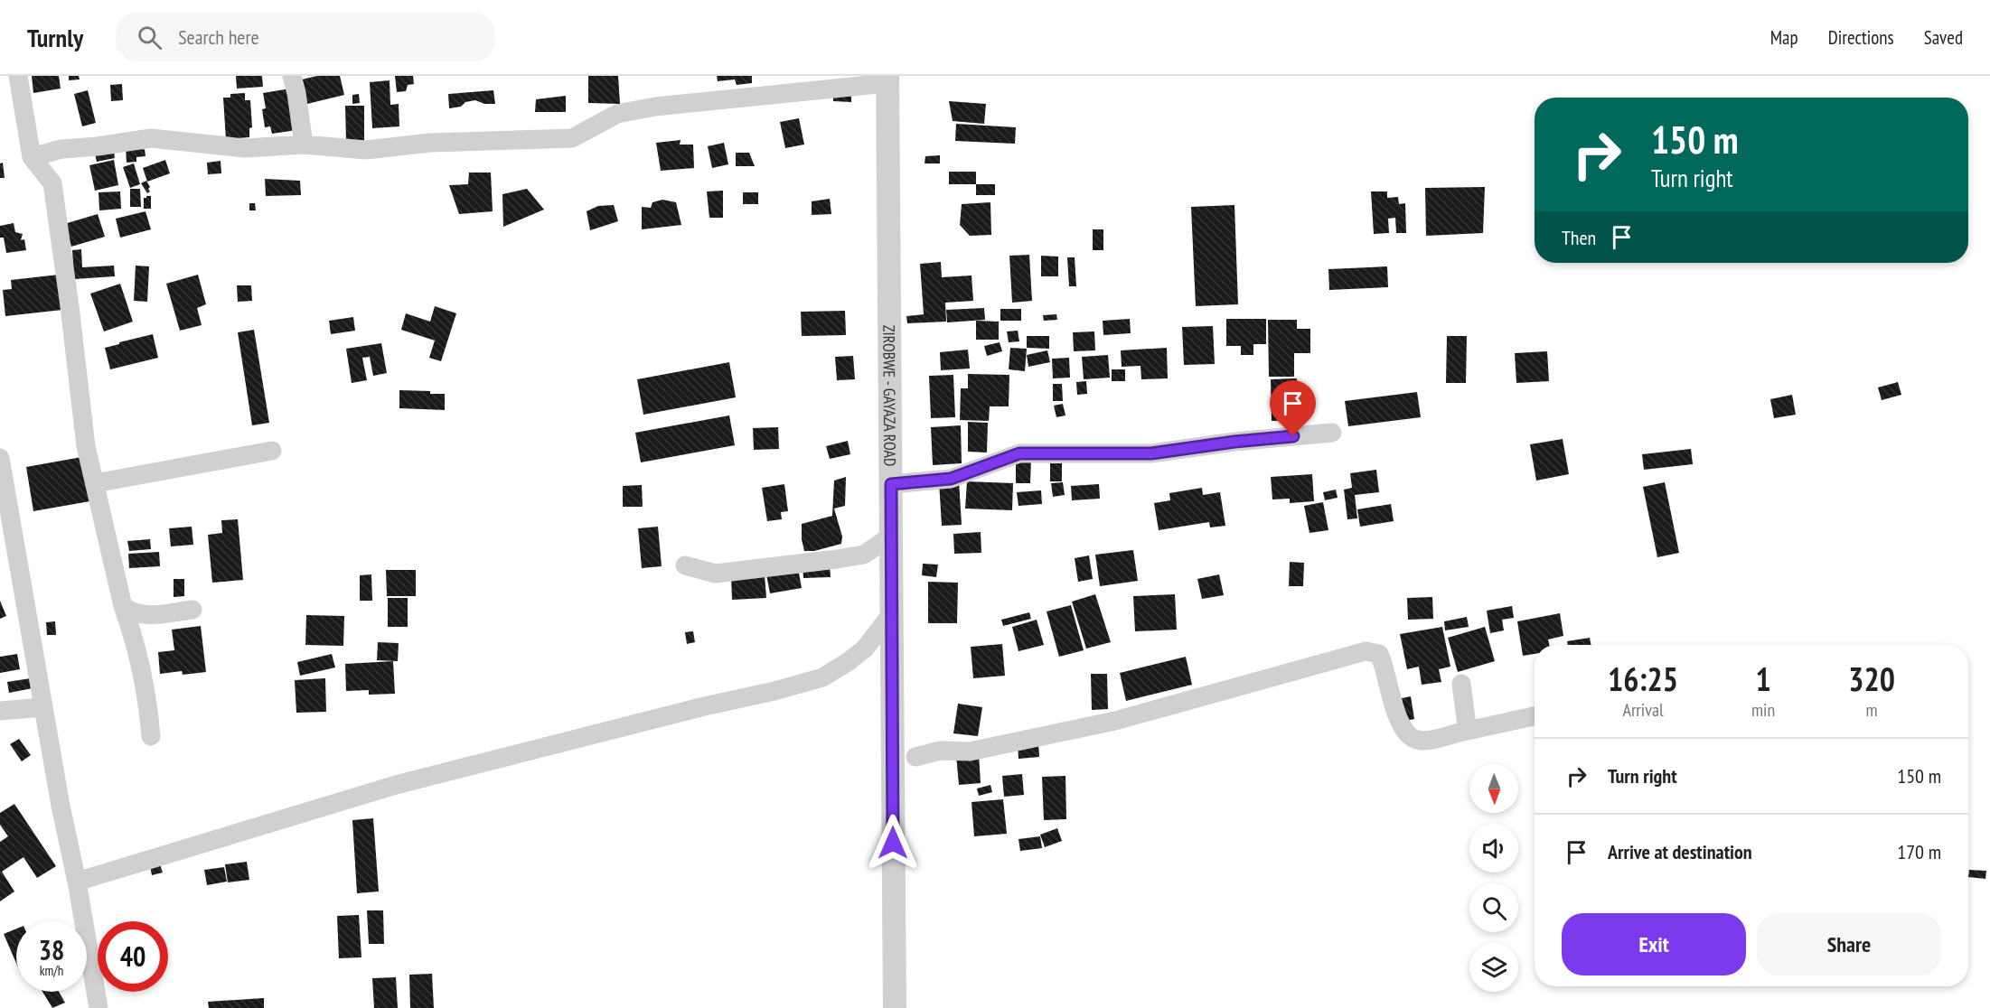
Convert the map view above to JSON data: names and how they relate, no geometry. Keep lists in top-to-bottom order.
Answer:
{
  "streets": {
    "street": ["ZIROBWE - GAYAZA ROAD"]
  },
  "north": "bottom",
  "page": {
    "header": "Turnly",
    "search": "Search here",
    "nav": ["Map", "Directions", "Saved"],
    "turn": ["150 m", "Turn right"],
    "then": "Then",
    "eta": [
      "16:25",
      "Arrival",
      "1",
      "min",
      "320",
      "m"
    ],
    "list": [
      {
        "name": "Turn right",
        "value": "150 m"
      },
      {
        "name": "Arrive at destination",
        "value": "170 m"
      }
    ],
    "buttons": ["Exit", "Share"],
    "speed": "38 km/h",
    "limit": "40"
  }
}
